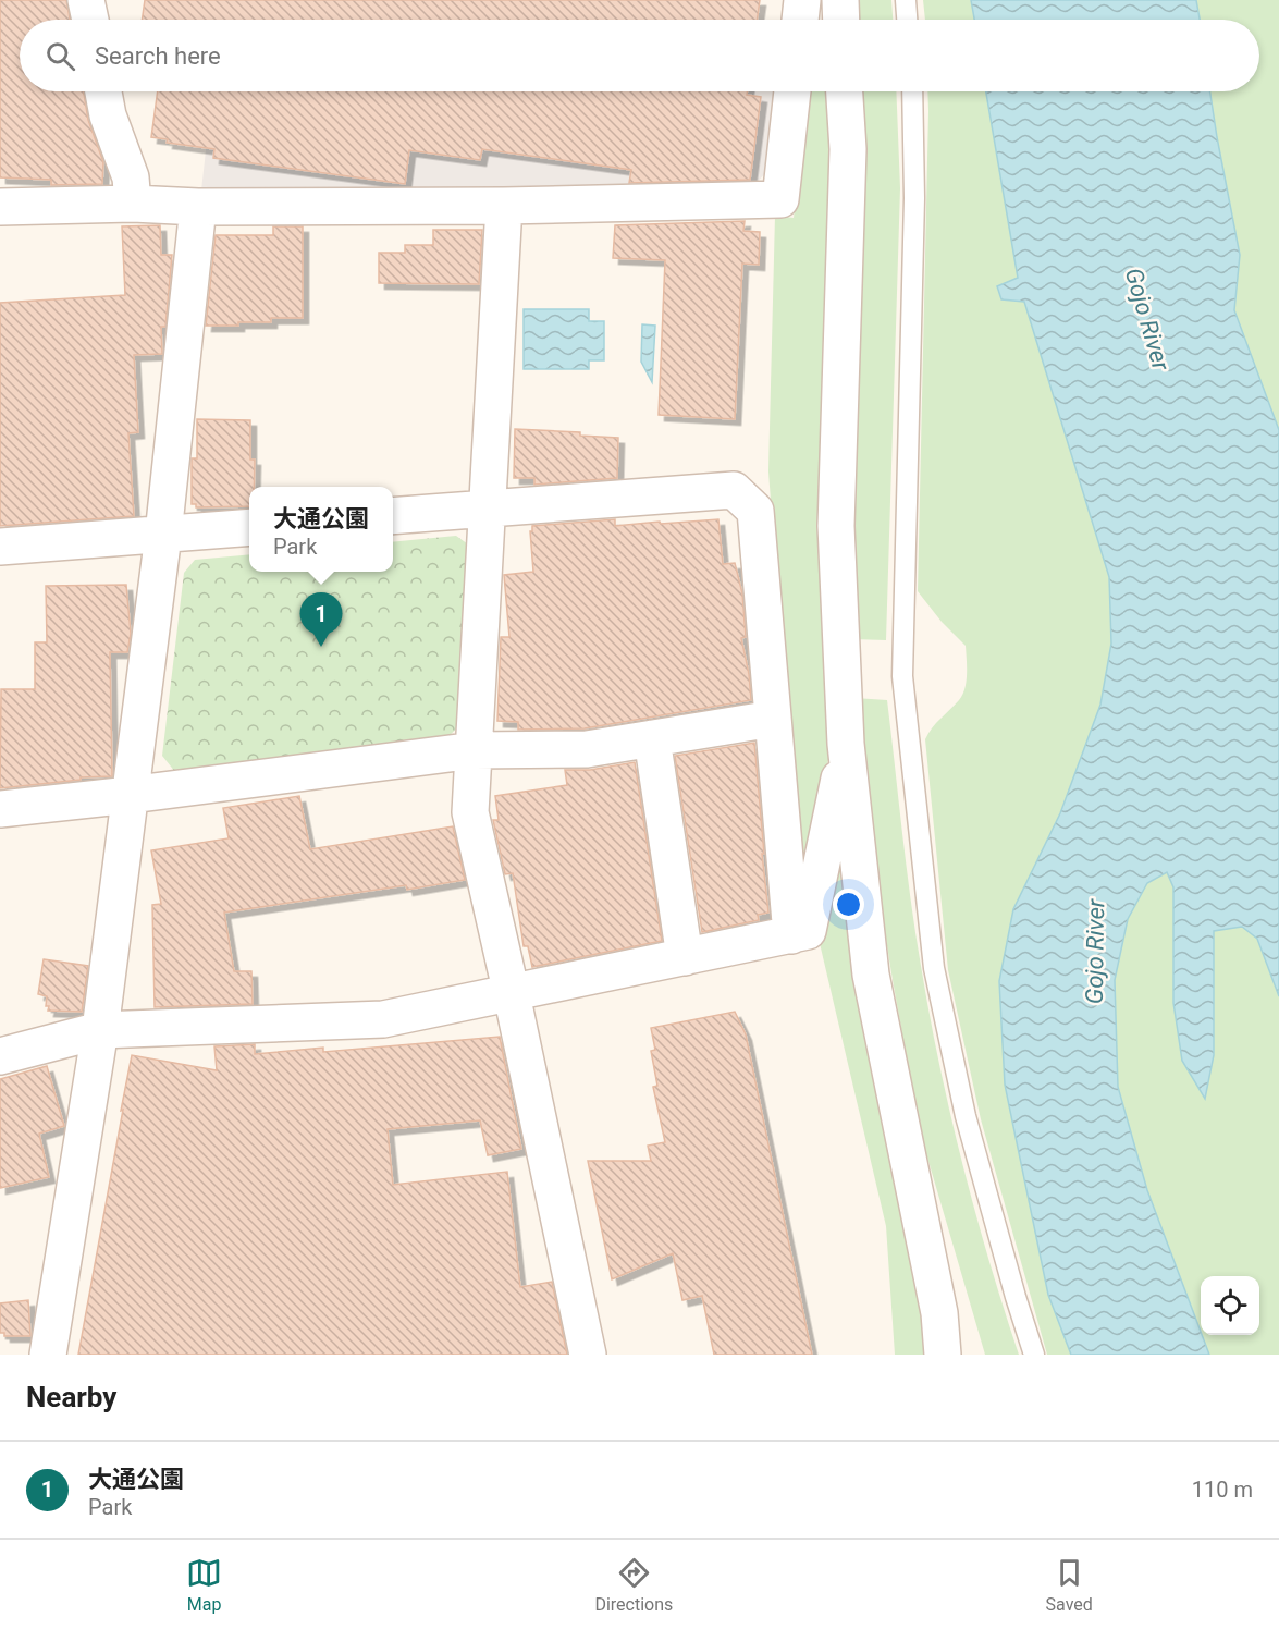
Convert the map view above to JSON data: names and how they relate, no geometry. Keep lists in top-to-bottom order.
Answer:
{
  "water": ["Gojo River"],
  "page": {
    "search": "Search here",
    "popup": ["大通公園", "Park"],
    "pins": "1",
    "heading": "Nearby",
    "list": [
      {
        "mark": "1",
        "name": "大通公園",
        "note": "Park",
        "value": "110 m"
      }
    ],
    "nav": ["Map", "Directions", "Saved"]
  }
}
